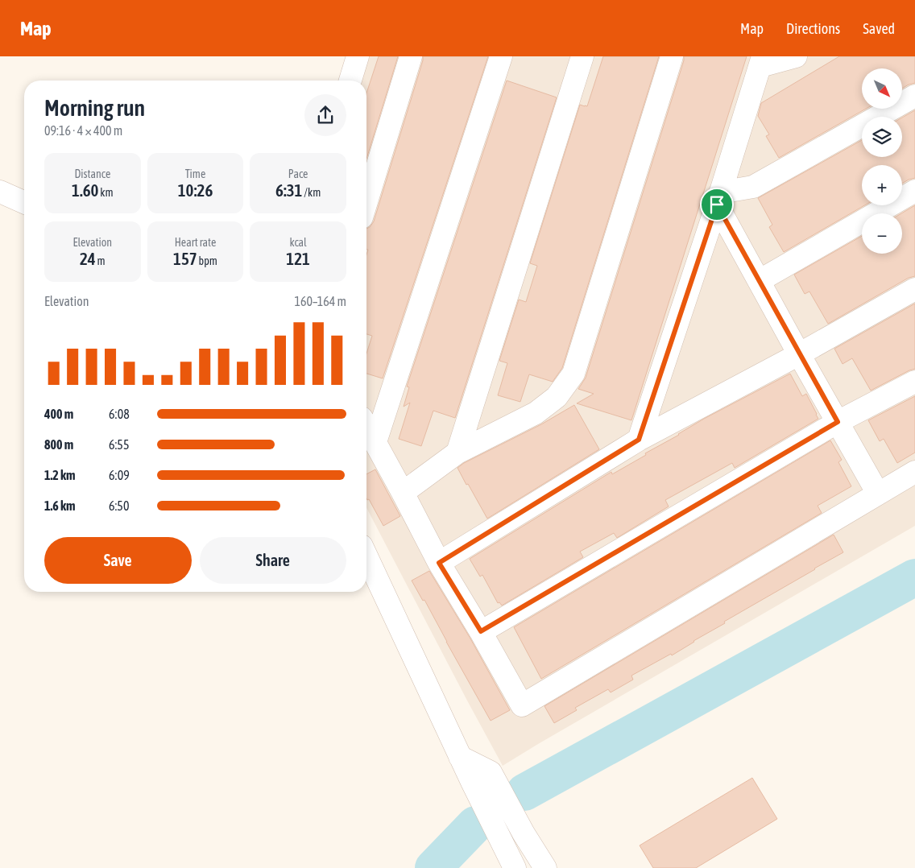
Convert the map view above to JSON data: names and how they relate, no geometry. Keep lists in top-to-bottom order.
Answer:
{
  "north": "bottom right",
  "page": {
    "header": "Map",
    "nav": ["Map", "Directions", "Saved"],
    "map_buttons": ["+", "−"],
    "heading": ["Morning run", "09:16 · 4 × 400 m"],
    "stats": [
      ["Distance", "1.60 km"],
      ["Time", "10:26"],
      ["Pace", "6:31 /km"],
      ["Elevation", "24 m"],
      ["Heart rate", "157 bpm"],
      ["kcal", "121"]
    ],
    "chart": ["Elevation", "160–164 m"],
    "list": [
      {
        "name": "400 m",
        "note": "6:08"
      },
      {
        "name": "800 m",
        "note": "6:55"
      },
      {
        "name": "1.2 km",
        "note": "6:09"
      },
      {
        "name": "1.6 km",
        "note": "6:50"
      }
    ],
    "buttons": ["Save", "Share"]
  }
}
